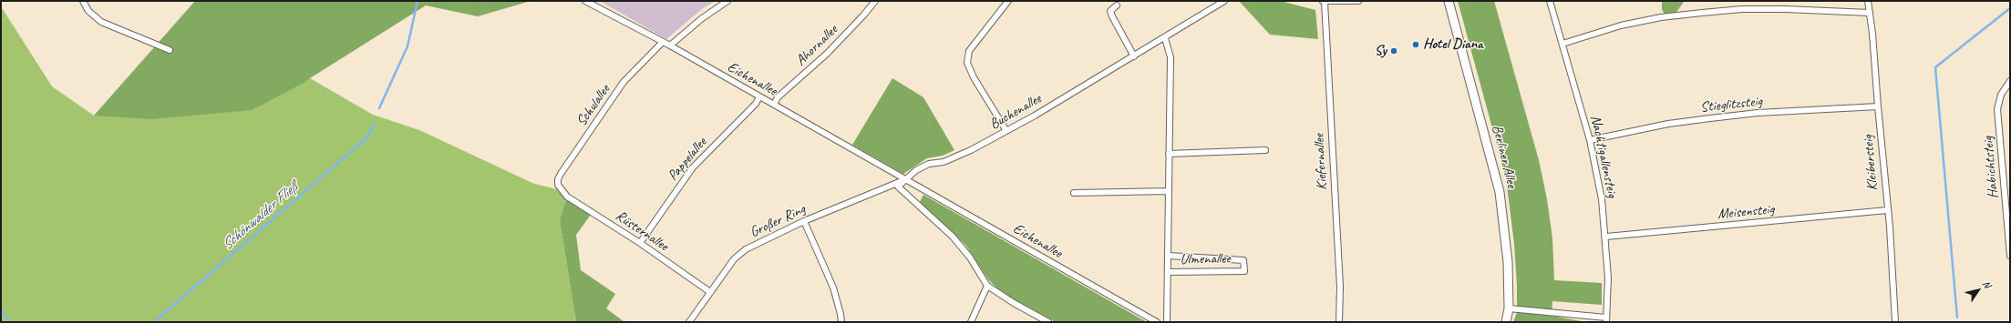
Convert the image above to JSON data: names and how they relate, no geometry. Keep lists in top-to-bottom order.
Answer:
{
  "streets": {
    "main road": ["Berliner Allee"],
    "street": [
      "Ahornallee",
      "Eichenallee",
      "Stieglitzsteig",
      "Schulallee",
      "Buchenallee",
      "Nachtigallensteig",
      "Pappelallee",
      "Kiefernallee",
      "Kleibersteig",
      "Habichtsteig",
      "Meisensteig",
      "Großer Ring",
      "Rüsternallee",
      "Ulmenallee"
    ]
  },
  "crossings": [
    ["Ahornallee", "Eichenallee"],
    ["Eichenallee", "Schulallee"],
    ["Eichenallee", "Buchenallee"],
    ["Eichenallee", "Pappelallee"],
    ["Eichenallee", "Großer Ring"],
    ["Stieglitzsteig", "Nachtigallensteig"],
    ["Stieglitzsteig", "Kleibersteig"],
    ["Schulallee", "Rüsternallee"],
    ["Buchenallee", "Großer Ring"],
    ["Buchenallee", "Ulmenallee"],
    ["Nachtigallensteig", "Meisensteig"],
    ["Pappelallee", "Rüsternallee"],
    ["Kleibersteig", "Meisensteig"],
    ["Großer Ring", "Rüsternallee"]
  ],
  "water": ["Schönwalder Fließ"],
  "places": ["Hotel Diana", "Sy"],
  "north": "top right"
}
